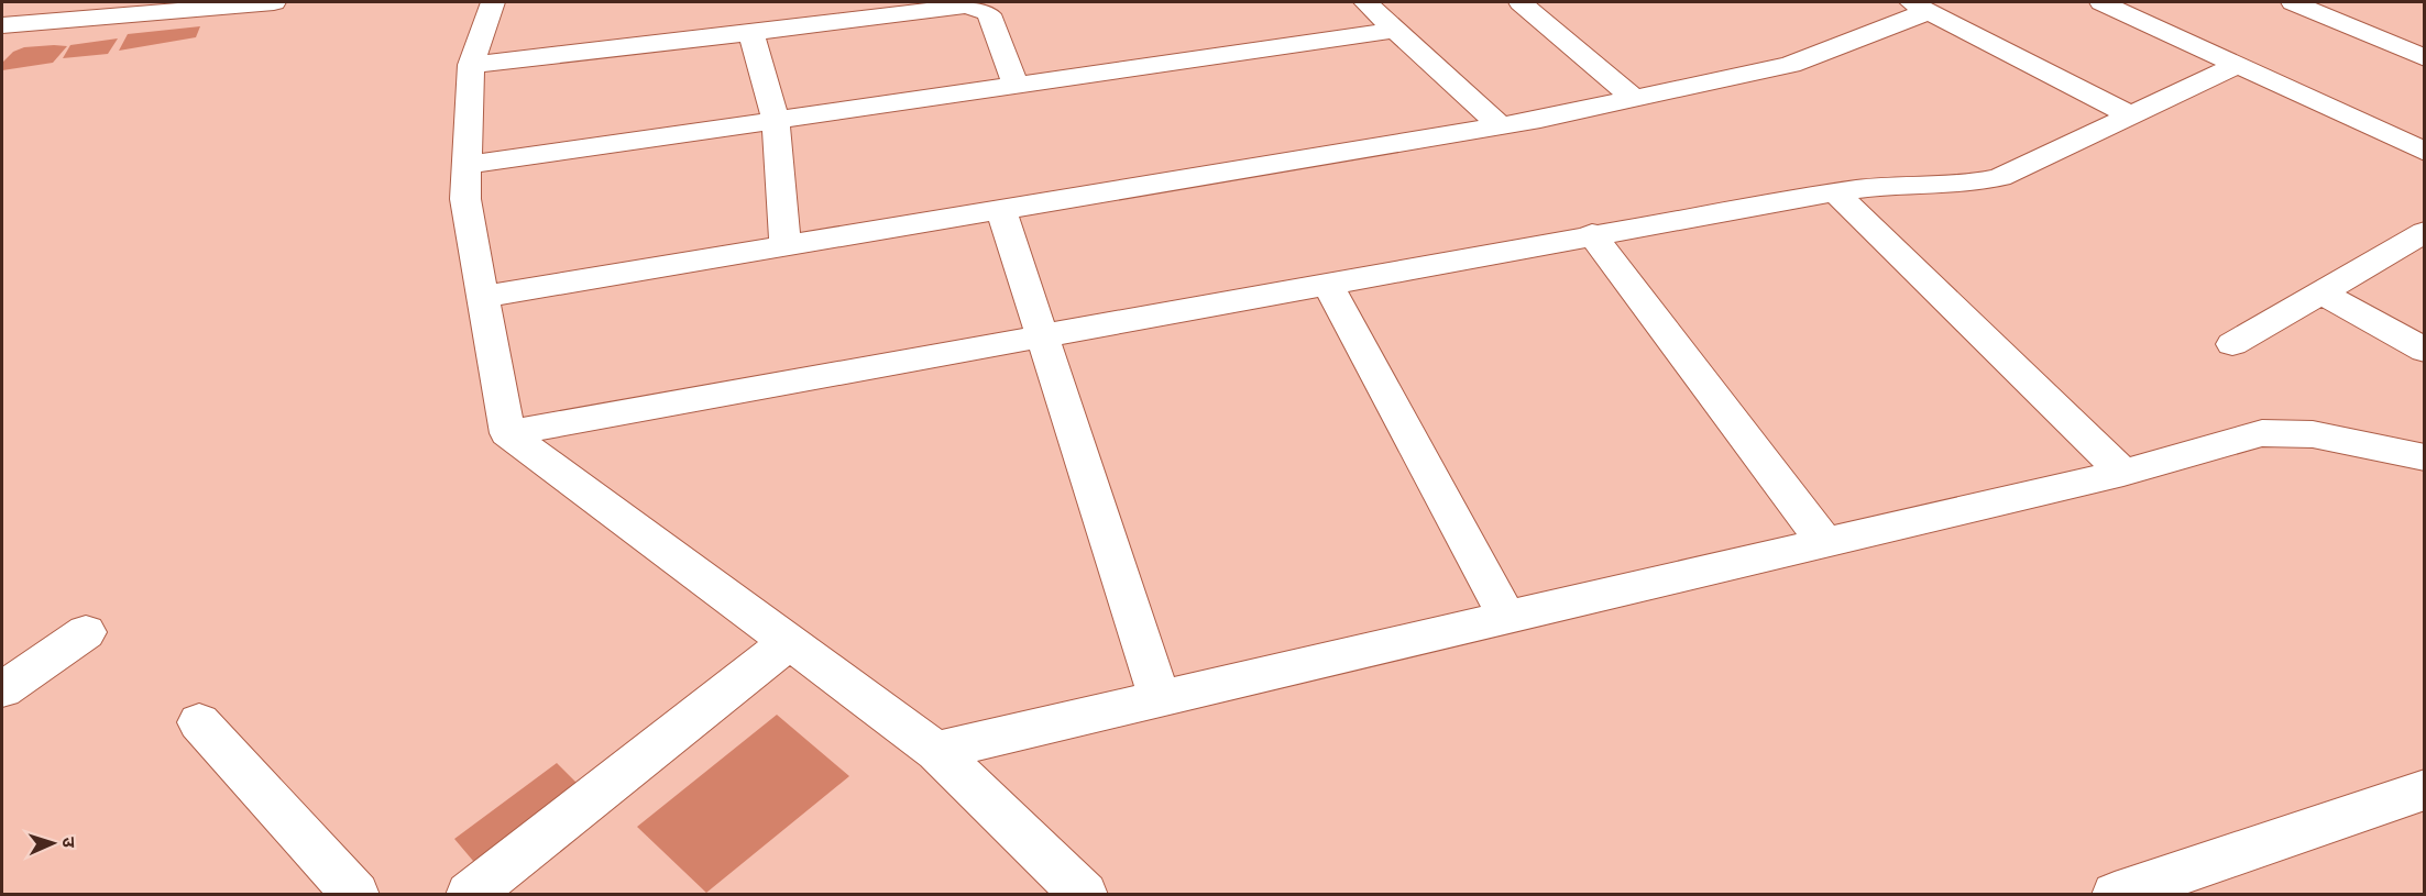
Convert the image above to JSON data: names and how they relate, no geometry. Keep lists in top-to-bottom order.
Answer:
{
  "north": "right"
}
